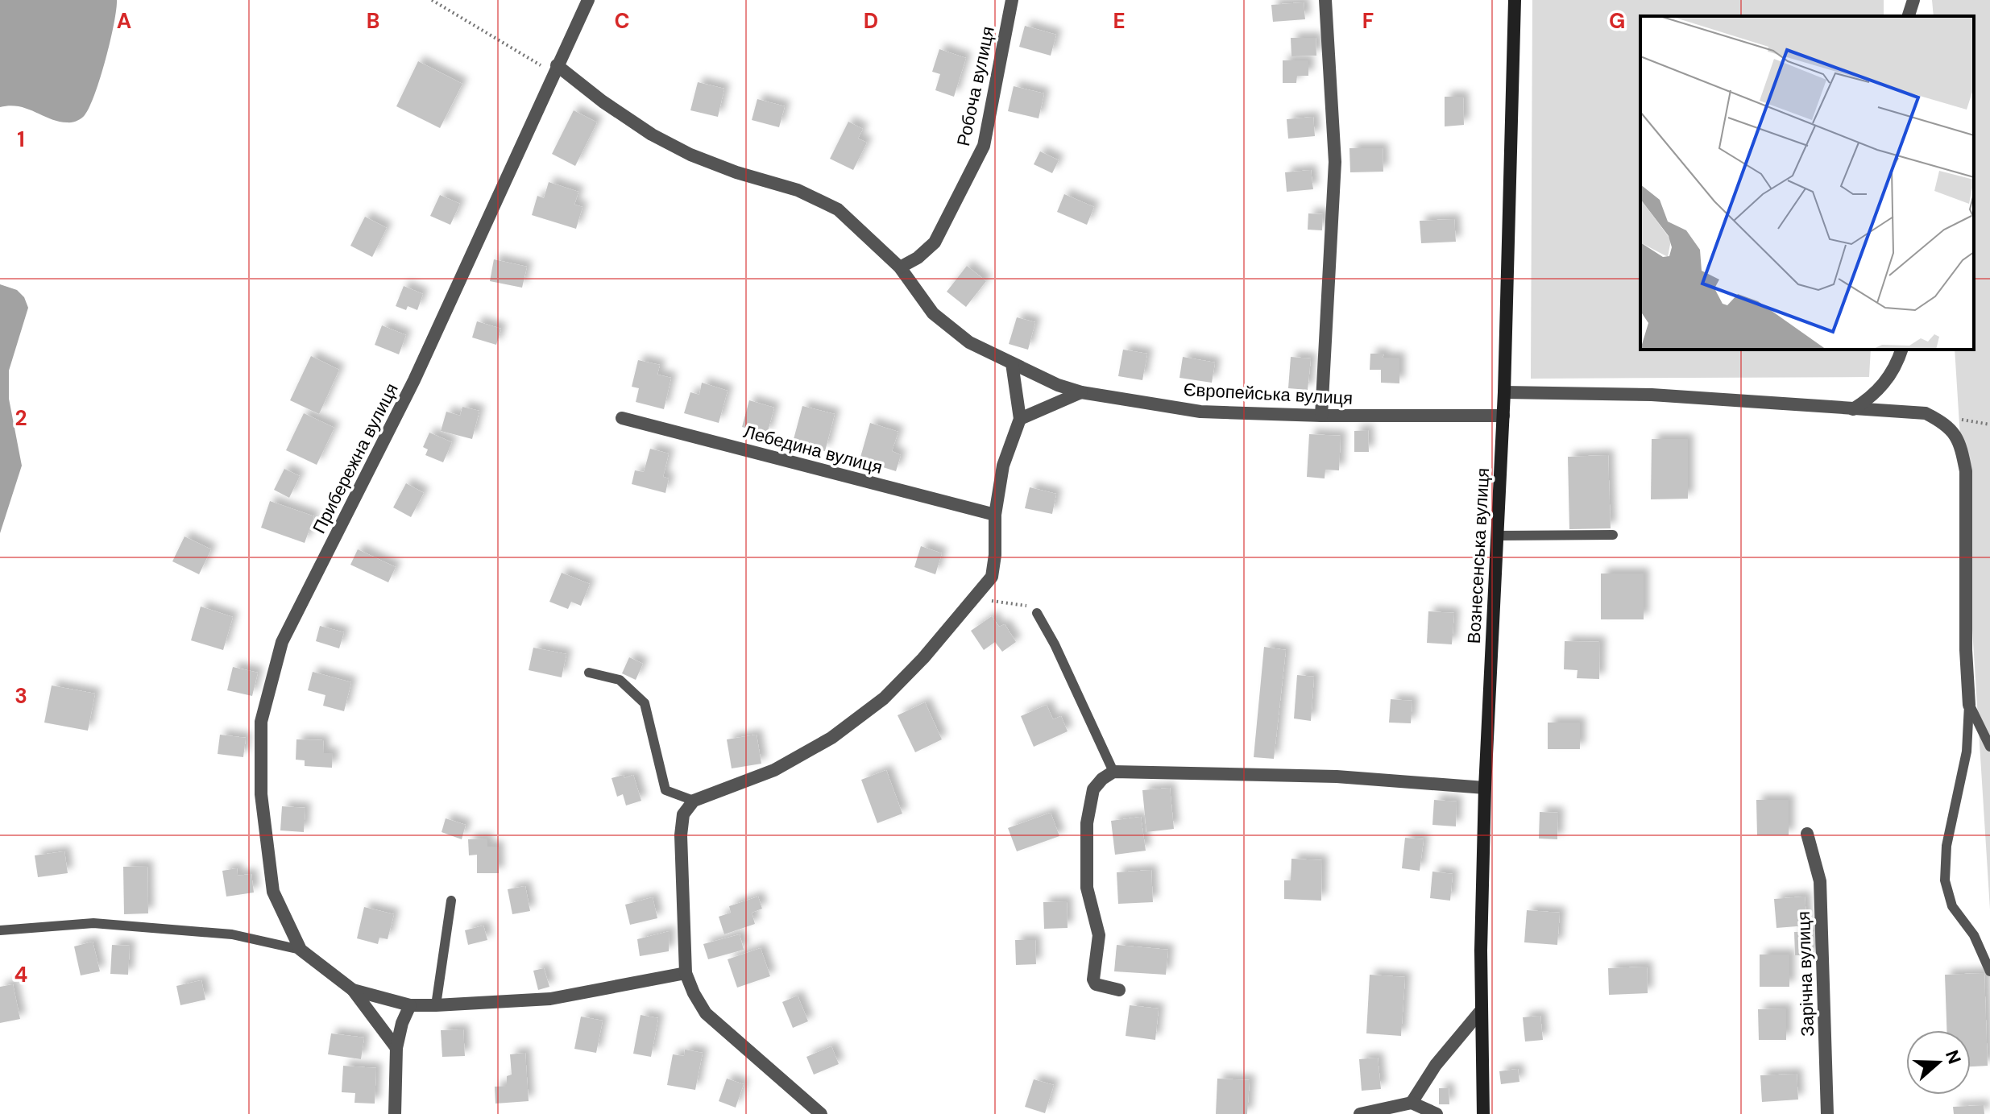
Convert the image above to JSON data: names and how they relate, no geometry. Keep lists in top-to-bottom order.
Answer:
{
  "streets": {
    "main road": ["Вознесенська вулиця"],
    "street": [
      "Робоча вулиця",
      "Європейська вулиця",
      "Лебедина вулиця",
      "Прибережна вулиця",
      "Зарічна вулиця"
    ]
  },
  "crossings": [
    ["Робоча вулиця", "Європейська вулиця"],
    ["Європейська вулиця", "Прибережна вулиця"],
    ["Європейська вулиця", "Вознесенська вулиця"]
  ],
  "north": "right",
  "grid": {
    "columns": [
      "A",
      "B",
      "C",
      "D",
      "E",
      "F",
      "G"
    ],
    "rows": [
      "1",
      "2",
      "3",
      "4"
    ]
  }
}
